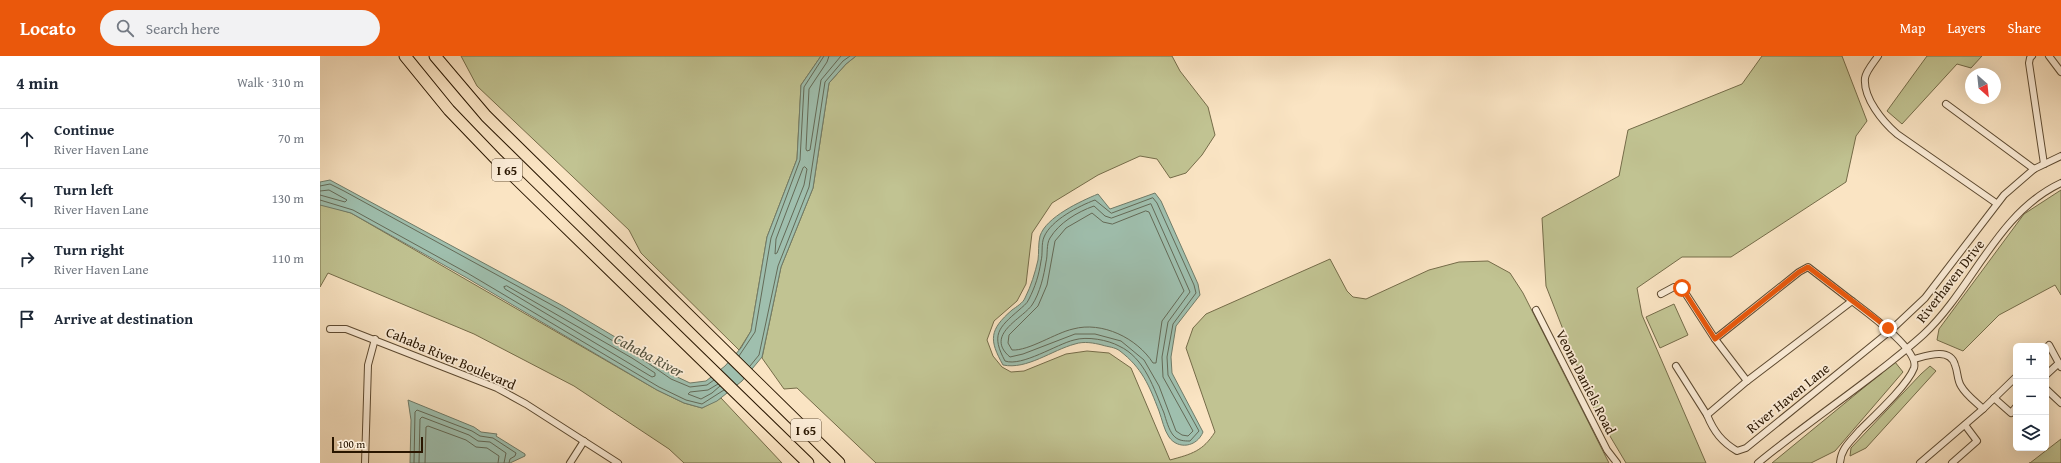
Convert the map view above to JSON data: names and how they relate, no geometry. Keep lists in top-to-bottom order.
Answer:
{
  "streets": {
    "highway": ["I 65"],
    "street": [
      "Riverhaven Drive",
      "Cahaba River Boulevard",
      "Veona Daniels Road",
      "River Haven Lane"
    ]
  },
  "water": ["Cahaba River"],
  "scale_bar": "100 m",
  "north": "bottom right",
  "page": {
    "header": "Locato",
    "search": "Search here",
    "nav": ["Map", "Layers", "Share"],
    "heading": ["4 min", "Walk · 310 m"],
    "list": [
      ["Continue", "River Haven Lane", "70 m"],
      ["Turn left", "River Haven Lane", "130 m"],
      ["Turn right", "River Haven Lane", "110 m"],
      "Arrive at destination"
    ],
    "map_buttons": ["+", "−"],
    "scale": "100 m"
  }
}
